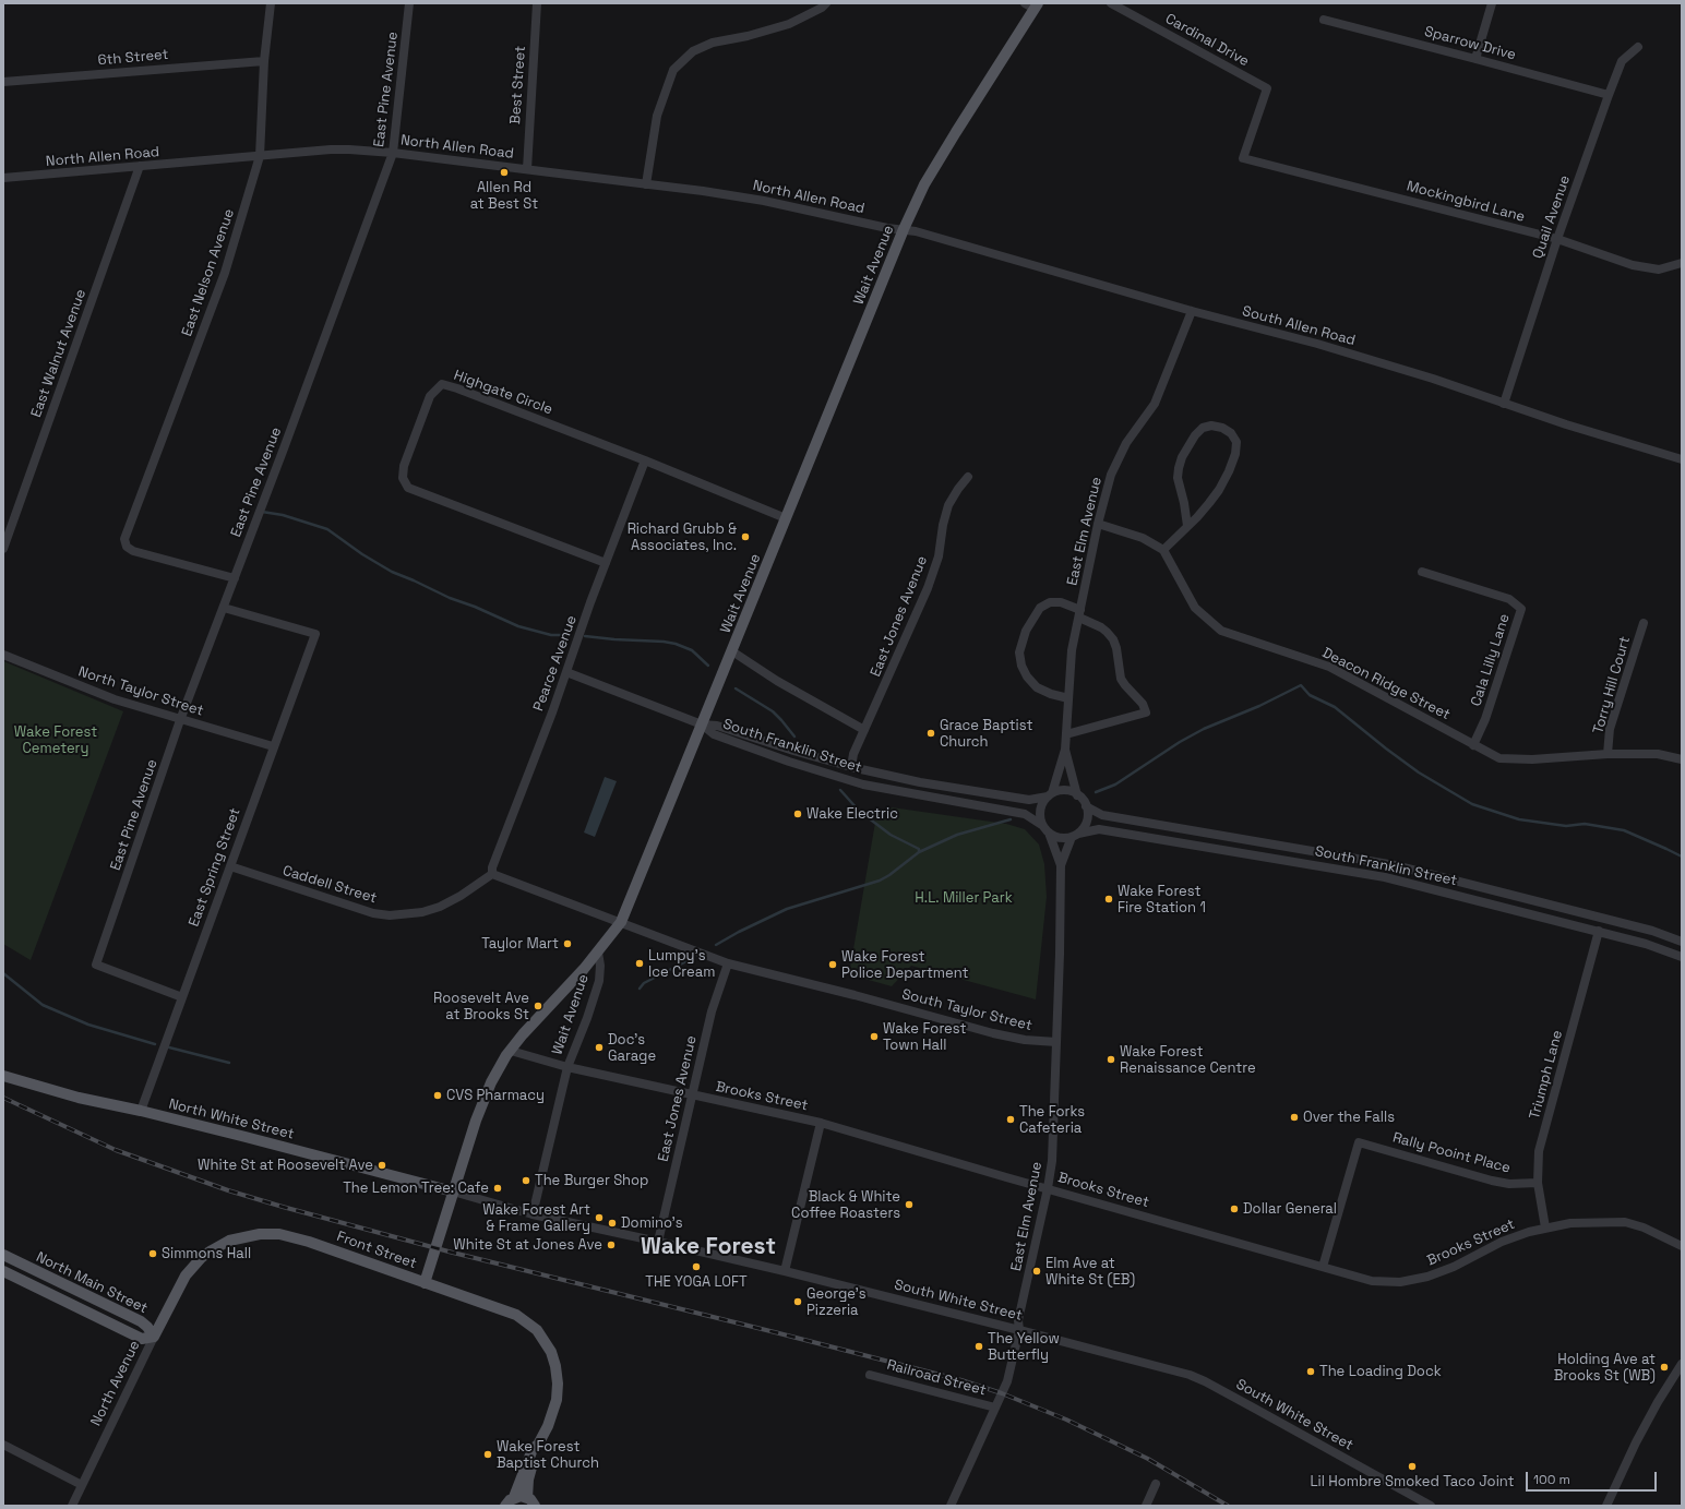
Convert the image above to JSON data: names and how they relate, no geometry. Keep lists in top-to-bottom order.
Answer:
{
  "streets": {
    "main road": [
      "Wait Avenue",
      "North White Street",
      "Front Street",
      "North Main Street",
      "North Avenue"
    ],
    "street": [
      "Cardinal Drive",
      "Sparrow Drive",
      "6th Street",
      "Best Street",
      "East Pine Avenue",
      "North Allen Road",
      "Mockingbird Lane",
      "Quail Avenue",
      "East Nelson Avenue",
      "South Allen Road",
      "East Walnut Avenue",
      "Highgate Circle",
      "East Elm Avenue",
      "East Jones Avenue",
      "Cala Lilly Lane",
      "Pearce Avenue",
      "Deacon Ridge Street",
      "Torry Hill Court",
      "North Taylor Street",
      "South Franklin Street",
      "East Spring Street",
      "Caddell Street",
      "South Taylor Street",
      "Triumph Lane",
      "Brooks Street",
      "Rally Pooint Place",
      "South White Street",
      "Railroad Street"
    ]
  },
  "crossings": [
    ["Cardinal Drive", "Mockingbird Lane"],
    ["Sparrow Drive", "Quail Avenue"],
    ["6th Street", "East Nelson Avenue"],
    ["Best Street", "North Allen Road"],
    ["East Pine Avenue", "North Allen Road"],
    ["East Pine Avenue", "East Nelson Avenue"],
    ["East Pine Avenue", "North Taylor Street"],
    ["East Pine Avenue", "East Spring Street"],
    ["North Allen Road", "Wait Avenue"],
    ["North Allen Road", "East Nelson Avenue"],
    ["North Allen Road", "South Allen Road"],
    ["North Allen Road", "East Walnut Avenue"],
    ["Mockingbird Lane", "Quail Avenue"],
    ["Quail Avenue", "South Allen Road"],
    ["Wait Avenue", "South Allen Road"],
    ["Wait Avenue", "Highgate Circle"],
    ["Wait Avenue", "South Franklin Street"],
    ["Wait Avenue", "South Taylor Street"],
    ["Wait Avenue", "Brooks Street"],
    ["Wait Avenue", "South White Street"],
    ["South Allen Road", "East Elm Avenue"],
    ["Highgate Circle", "Pearce Avenue"],
    ["East Elm Avenue", "South Franklin Street"],
    ["East Elm Avenue", "South Taylor Street"],
    ["East Elm Avenue", "Brooks Street"],
    ["East Elm Avenue", "South White Street"],
    ["East Elm Avenue", "Railroad Street"],
    ["East Jones Avenue", "South Franklin Street"],
    ["East Jones Avenue", "South Taylor Street"],
    ["East Jones Avenue", "Brooks Street"],
    ["East Jones Avenue", "South White Street"],
    ["Cala Lilly Lane", "Deacon Ridge Street"],
    ["Pearce Avenue", "Caddell Street"],
    ["Deacon Ridge Street", "Torry Hill Court"],
    ["North Taylor Street", "East Spring Street"],
    ["South Franklin Street", "Triumph Lane"],
    ["East Spring Street", "Caddell Street"],
    ["East Spring Street", "North White Street"],
    ["Triumph Lane", "Brooks Street"],
    ["Triumph Lane", "Rally Pooint Place"],
    ["Brooks Street", "Rally Pooint Place"],
    ["North White Street", "South White Street"],
    ["Front Street", "North Avenue"],
    ["North Main Street", "North Avenue"]
  ],
  "districts": ["Wake Forest"],
  "parks": ["Wake Forest Cemetery", "H.L. Miller Park"],
  "places": [
    "Allen Rd at Best St",
    "Richard Grubb & Associates, Inc.",
    "Grace Baptist Church",
    "Wake Electric",
    "Wake Forest Fire Station 1",
    "Taylor Mart",
    "Lumpy's Ice Cream",
    "Wake Forest Police Department",
    "Roosevelt Ave at Brooks St",
    "Wake Forest Town Hall",
    "Doc's Garage",
    "Wake Forest Renaissance Centre",
    "CVS Pharmacy",
    "Over the Falls",
    "The Forks Cafeteria",
    "White St at Roosevelt Ave",
    "The Burger Shop",
    "The Lemon Tree: Cafe",
    "Black & White Coffee Roasters",
    "Dollar General",
    "Wake Forest Art & Frame Gallery",
    "Domino's",
    "White St at Jones Ave",
    "Simmons Hall",
    "THE YOGA LOFT",
    "Elm Ave at White St (EB)",
    "George's Pizzeria",
    "The Yellow Butterfly",
    "Holding Ave at Brooks St (WB)",
    "The Loading Dock",
    "Wake Forest Baptist Church",
    "Lil Hombre Smoked Taco Joint"
  ],
  "scale_bar": "100 m"
}
